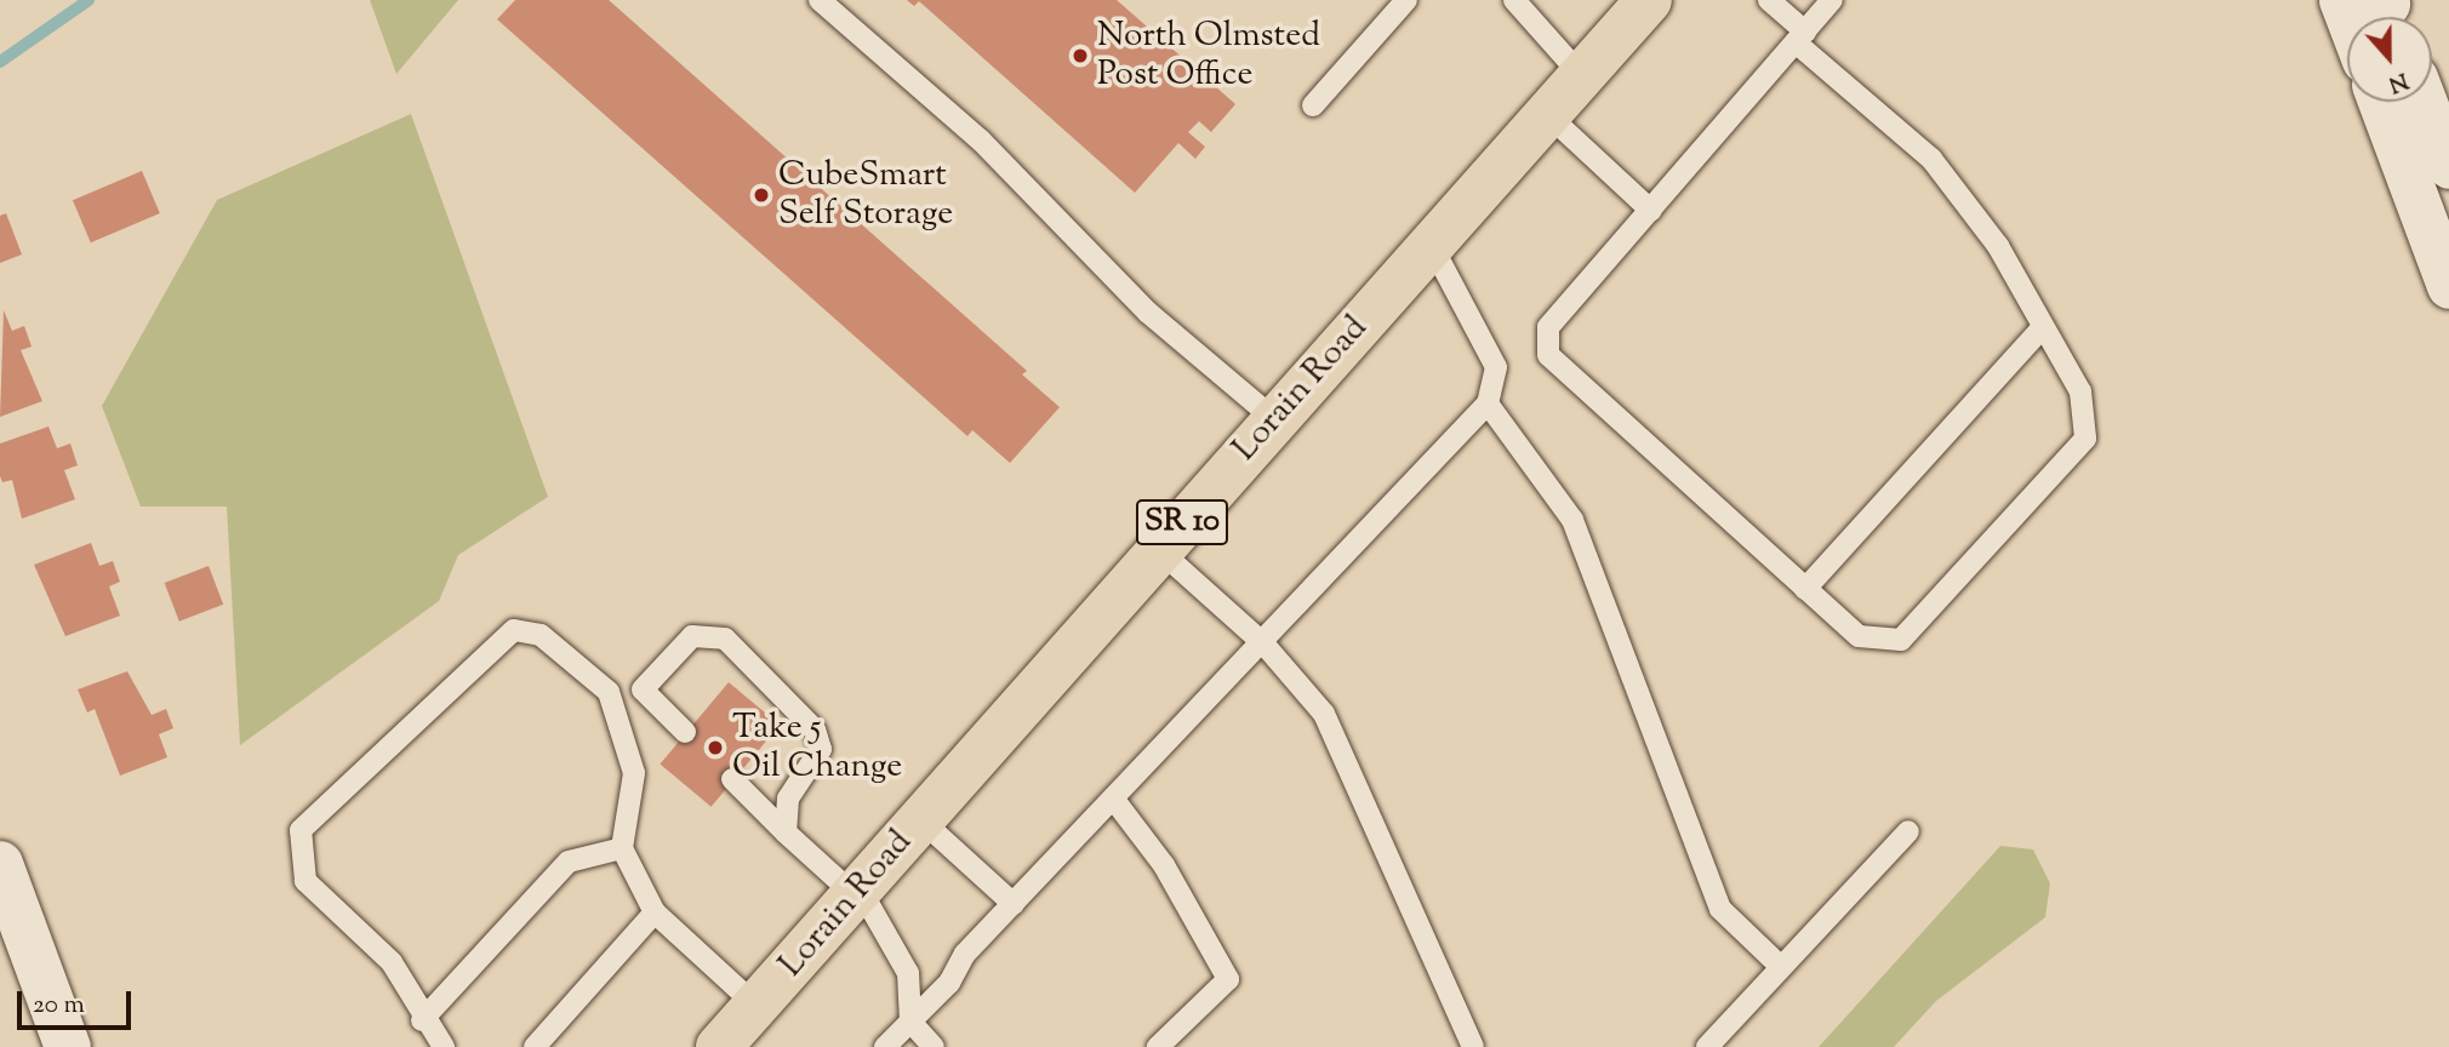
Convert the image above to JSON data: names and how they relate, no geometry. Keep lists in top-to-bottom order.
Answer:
{
  "streets": {
    "main road": ["Lorain Road", "SR 10"]
  },
  "places": ["North Olmsted Post Office", "CubeSmart Self Storage", "Take 5 Oil Change"],
  "scale_bar": "20 m",
  "north": "bottom"
}
